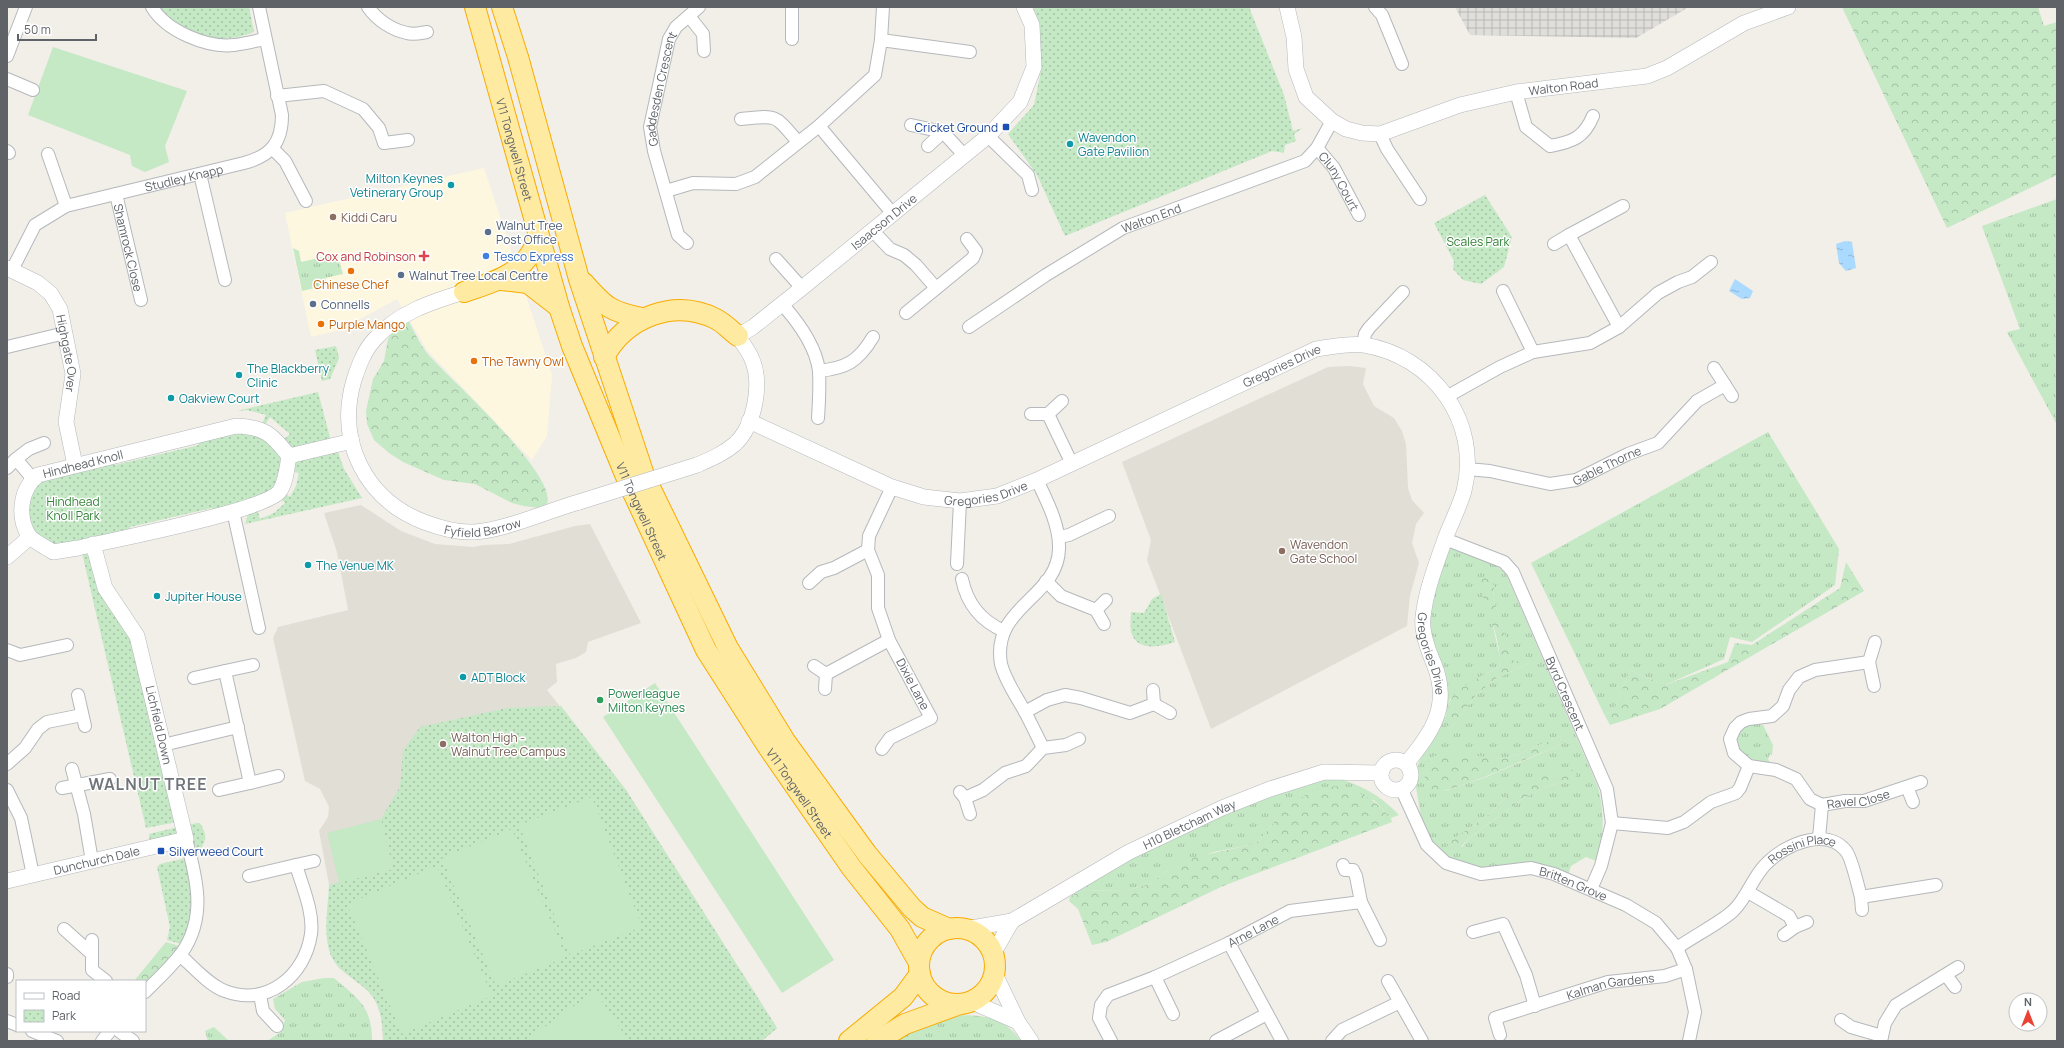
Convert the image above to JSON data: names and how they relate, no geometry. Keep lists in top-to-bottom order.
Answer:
{
  "streets": {
    "highway": ["V11 Tongwell Street"],
    "street": [
      "Walton Road",
      "Gaddesden Crescent",
      "Studley Knapp",
      "Cluny Court",
      "Walton End",
      "Isaacson Drive",
      "Shamrock Close",
      "Highgate Over",
      "Gregories Drive",
      "Hindhead Knoll",
      "Gable Thorne",
      "Fyfield Barrow",
      "Dixie Lane",
      "Byrd Crescent",
      "Lichfield Down",
      "Ravel Close",
      "H10 Bletcham Way",
      "Rossini Place",
      "Dunchurch Dale",
      "Britten Grove",
      "Arne Lane",
      "Kalman Gardens"
    ]
  },
  "crossings": [
    ["Walton Road", "Walton End"],
    ["V11 Tongwell Street", "H10 Bletcham Way"],
    ["Studley Knapp", "Shamrock Close"],
    ["Studley Knapp", "Highgate Over"],
    ["Cluny Court", "Walton End"],
    ["Isaacson Drive", "Fyfield Barrow"],
    ["Highgate Over", "Hindhead Knoll"],
    ["Gregories Drive", "Gable Thorne"],
    ["Gregories Drive", "Fyfield Barrow"],
    ["Gregories Drive", "Byrd Crescent"],
    ["Gregories Drive", "H10 Bletcham Way"],
    ["Gregories Drive", "Britten Grove"],
    ["Byrd Crescent", "Britten Grove"],
    ["Lichfield Down", "Dunchurch Dale"],
    ["H10 Bletcham Way", "Britten Grove"],
    ["Rossini Place", "Britten Grove"],
    ["Britten Grove", "Kalman Gardens"]
  ],
  "districts": ["WALNUT TREE"],
  "parks": ["Scales Park", "Hindhead Knoll Park"],
  "places": {
    "transit": ["Cricket Ground", "Silverweed Court"],
    "other": [
      "Wavendon Gate Pavilion",
      "Milton Keynes Vetinerary Group",
      "Kiddi Caru",
      "Walnut Tree Post Office",
      "Tesco Express",
      "Chinese Chef",
      "Walnut Tree Local Centre",
      "Connells",
      "Purple Mango",
      "The Tawny Owl",
      "The Blackberry Clinic",
      "Oakview Court",
      "Wavendon Gate School",
      "The Venue MK",
      "Jupiter House",
      "ADT Block",
      "Powerleague Milton Keynes",
      "Walton High - Walnut Tree Campus"
    ],
    "health": ["Cox and Robinson"]
  },
  "legend": ["Road", "Park"],
  "scale_bar": "50 m",
  "north": "top"
}
